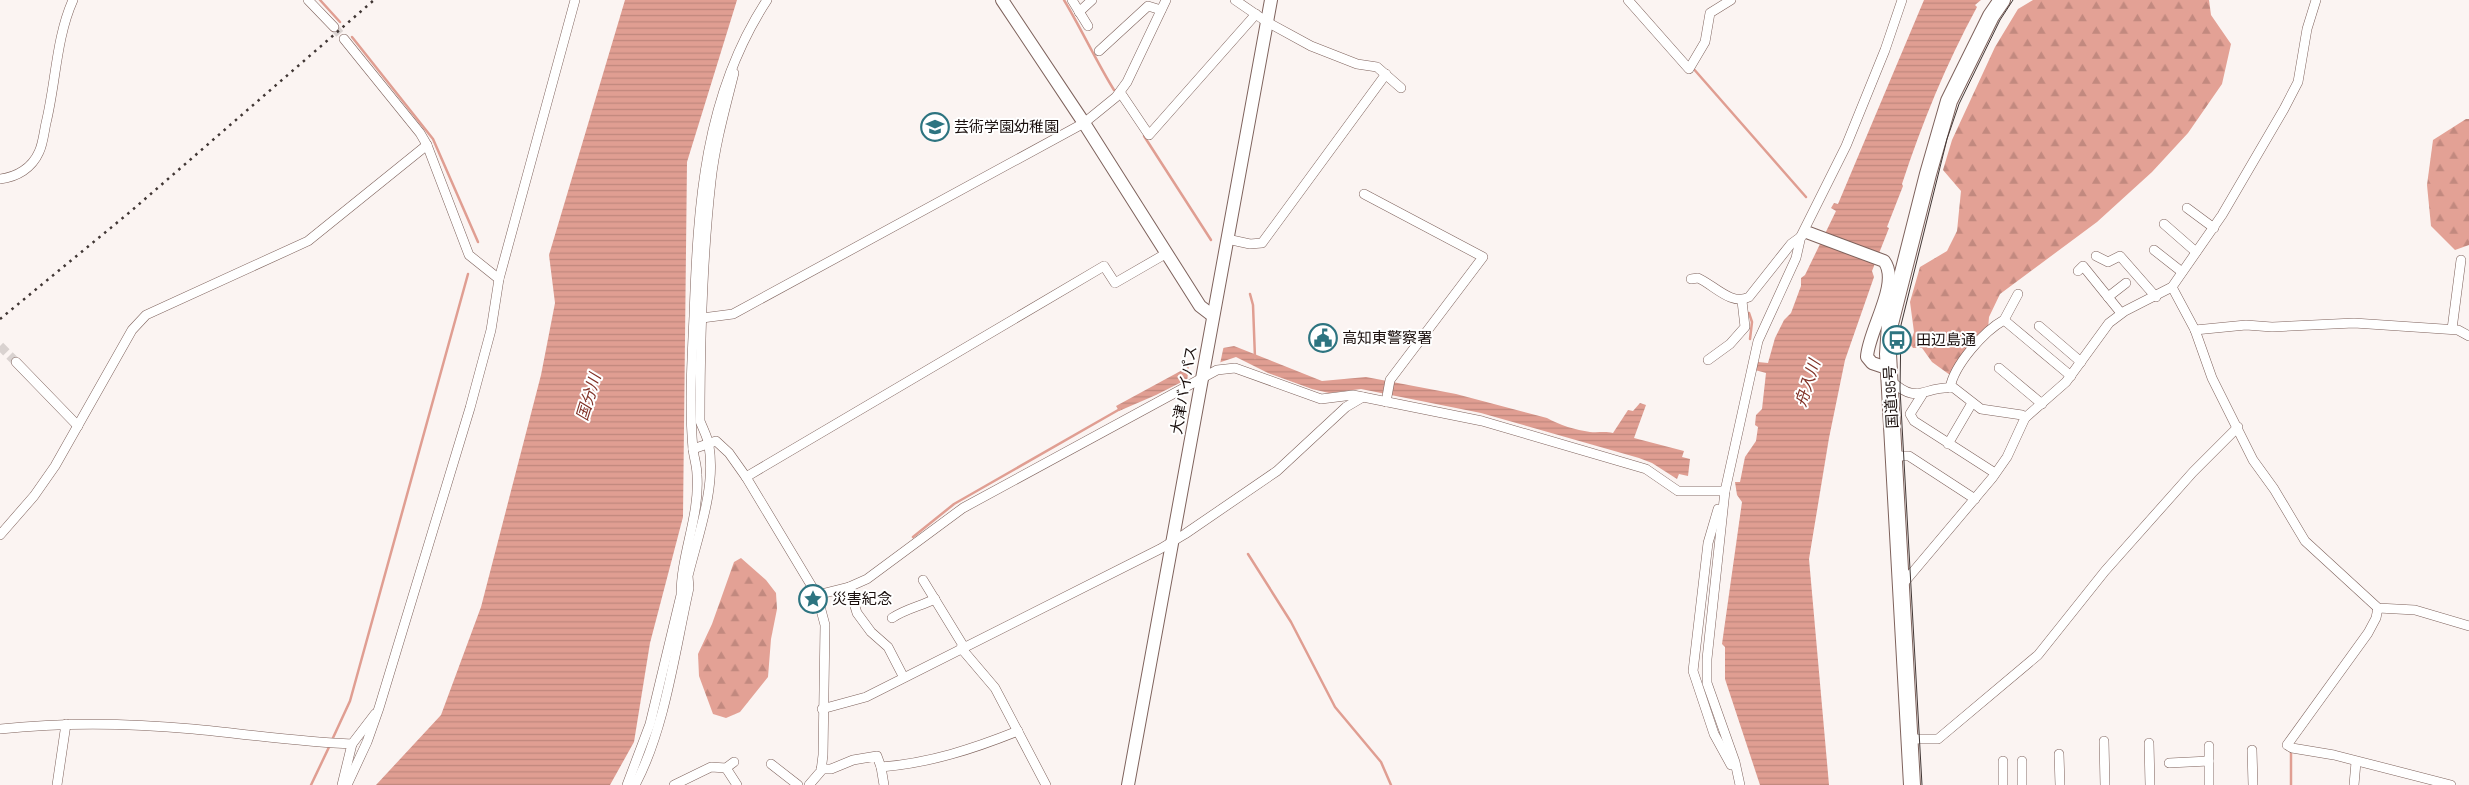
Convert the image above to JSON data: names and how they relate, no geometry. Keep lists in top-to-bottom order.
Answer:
{
  "streets": {
    "highway": ["国道195号"],
    "main road": ["大津バイパス"]
  },
  "water": ["舟入川", "国分川"],
  "places": {
    "school or university": ["芸術学園幼稚園"],
    "public building": ["高知東警察署"],
    "bus stop": ["田辺島通"],
    "place": ["災害紀念"]
  }
}
